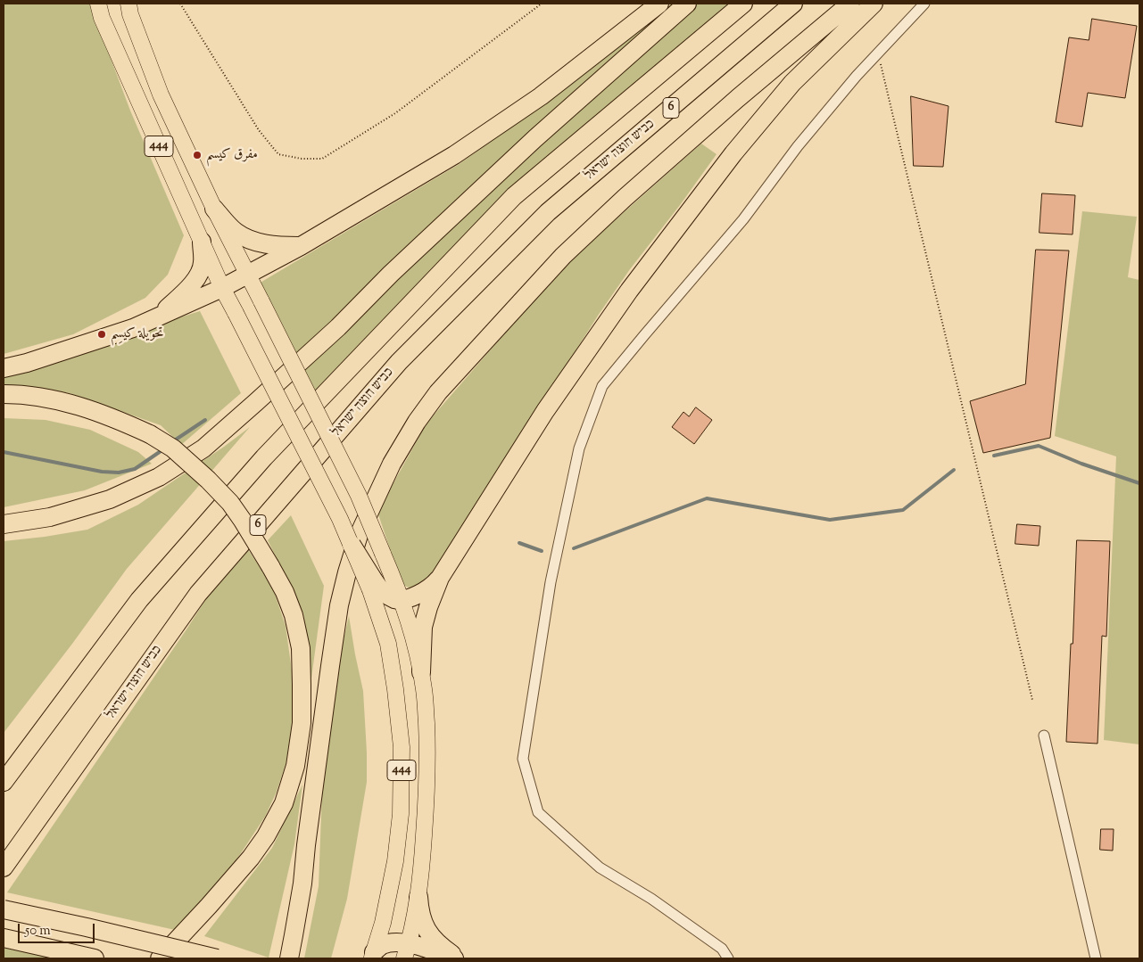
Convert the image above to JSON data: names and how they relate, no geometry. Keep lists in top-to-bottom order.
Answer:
{
  "streets": {
    "highway": ["6", "כביש חוצה ישראל"],
    "main road": ["444"]
  },
  "places": ["مفرق كيسم", "تحويلة كيسِم"],
  "scale_bar": "50 m"
}
